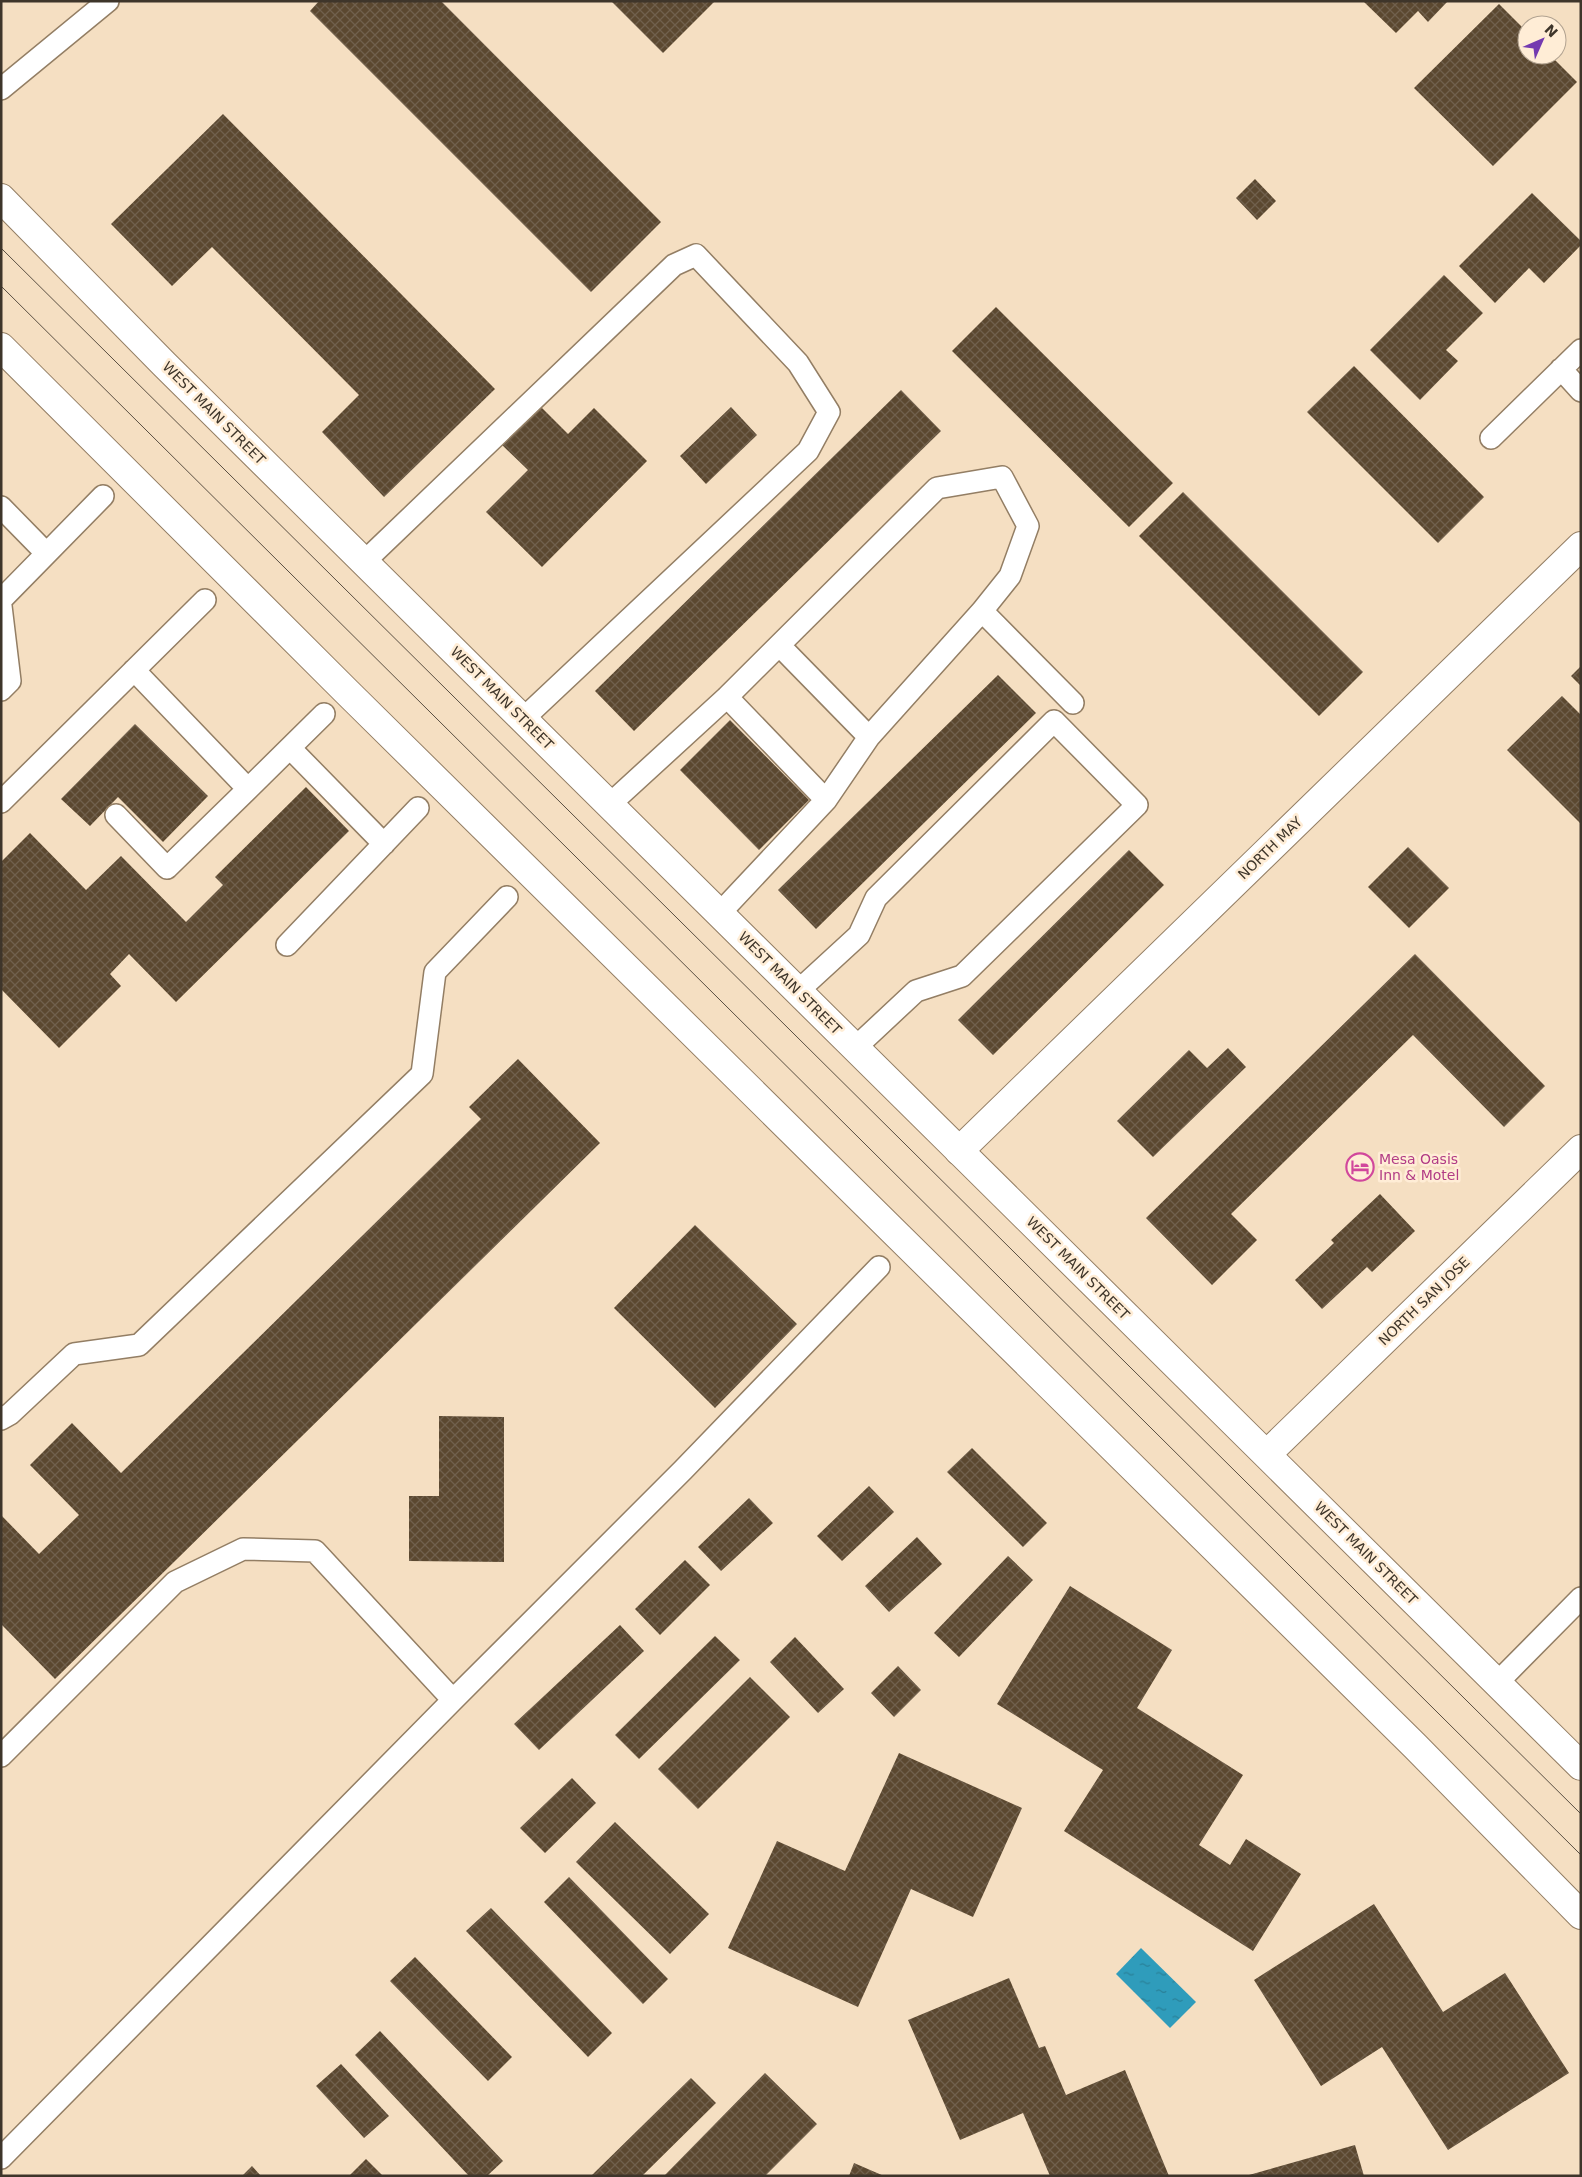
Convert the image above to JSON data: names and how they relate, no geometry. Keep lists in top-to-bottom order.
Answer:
{
  "streets": {
    "main road": ["WEST MAIN STREET", "NORTH MAY", "NORTH SAN JOSE"]
  },
  "crossings": [
    ["WEST MAIN STREET", "NORTH MAY"],
    ["WEST MAIN STREET", "NORTH SAN JOSE"]
  ],
  "places": {
    "hotel": ["Mesa Oasis Inn & Motel"]
  },
  "north": "top right"
}
